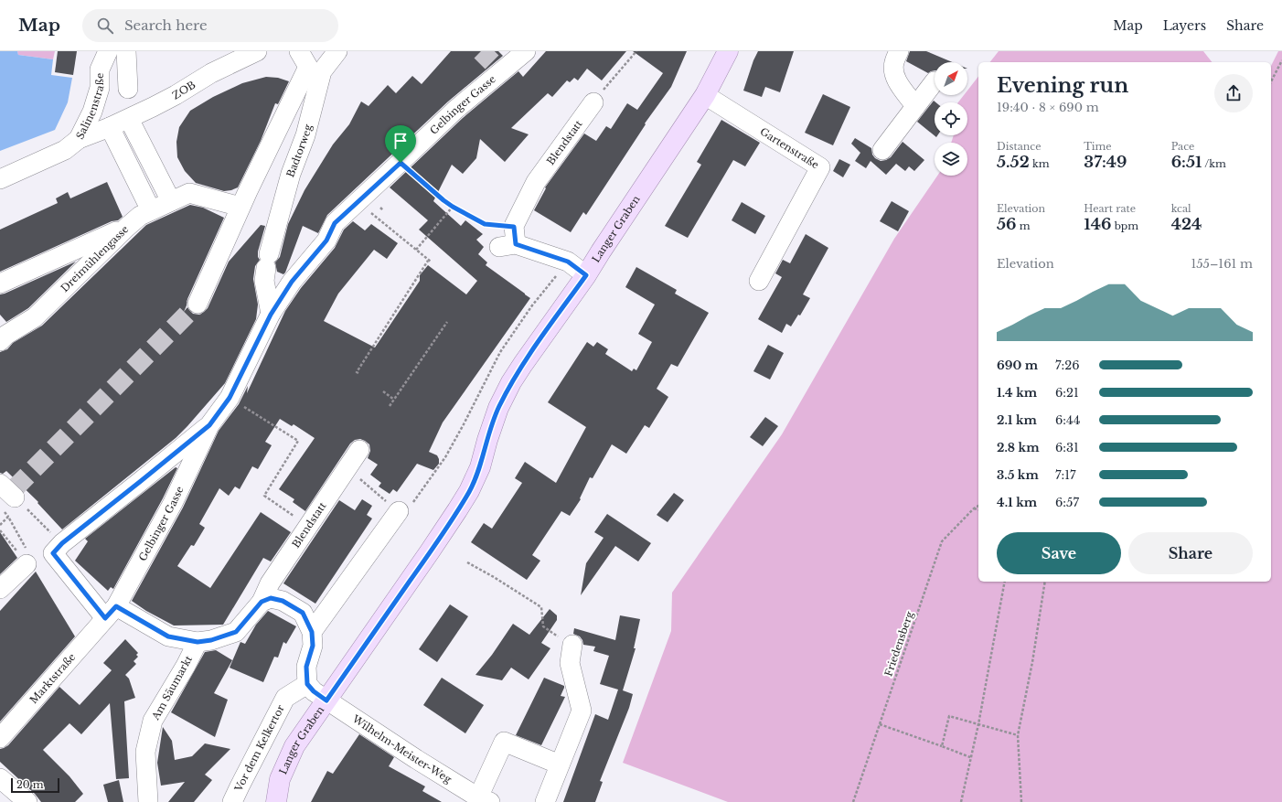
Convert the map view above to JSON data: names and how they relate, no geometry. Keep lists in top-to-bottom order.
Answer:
{
  "streets": {
    "main road": ["Langer Graben"],
    "street": [
      "ZOB",
      "Salinenstraße",
      "Gelbinger Gasse",
      "Blendstatt",
      "Gartenstraße",
      "Badtorweg",
      "Dreimühlengasse",
      "Marktstraße",
      "Am Säumarkt",
      "Vor dem Kelkertor",
      "Wilhelm-Meister-Weg"
    ],
    "path": ["Friedensberg"]
  },
  "crossings": [
    ["ZOB", "Salinenstraße"],
    ["Gelbinger Gasse", "Badtorweg"],
    ["Gelbinger Gasse", "Marktstraße"],
    ["Gelbinger Gasse", "Am Säumarkt"],
    ["Blendstatt", "Am Säumarkt"],
    ["Gartenstraße", "Langer Graben"],
    ["Langer Graben", "Wilhelm-Meister-Weg"],
    ["Marktstraße", "Am Säumarkt"]
  ],
  "scale_bar": "20 m",
  "north": "top right",
  "page": {
    "header": "Map",
    "search": "Search here",
    "nav": ["Map", "Layers", "Share"],
    "heading": ["Evening run", "19:40 · 8 × 690 m"],
    "stats": [
      ["Distance", "5.52 km"],
      ["Time", "37:49"],
      ["Pace", "6:51 /km"],
      ["Elevation", "56 m"],
      ["Heart rate", "146 bpm"],
      ["kcal", "424"]
    ],
    "chart": ["Elevation", "155–161 m"],
    "list": [
      {
        "name": "690 m",
        "note": "7:26"
      },
      {
        "name": "1.4 km",
        "note": "6:21"
      },
      {
        "name": "2.1 km",
        "note": "6:44"
      },
      {
        "name": "2.8 km",
        "note": "6:31"
      },
      {
        "name": "3.5 km",
        "note": "7:17"
      },
      {
        "name": "4.1 km",
        "note": "6:57"
      }
    ],
    "buttons": ["Save", "Share"],
    "scale": "20 m"
  }
}
